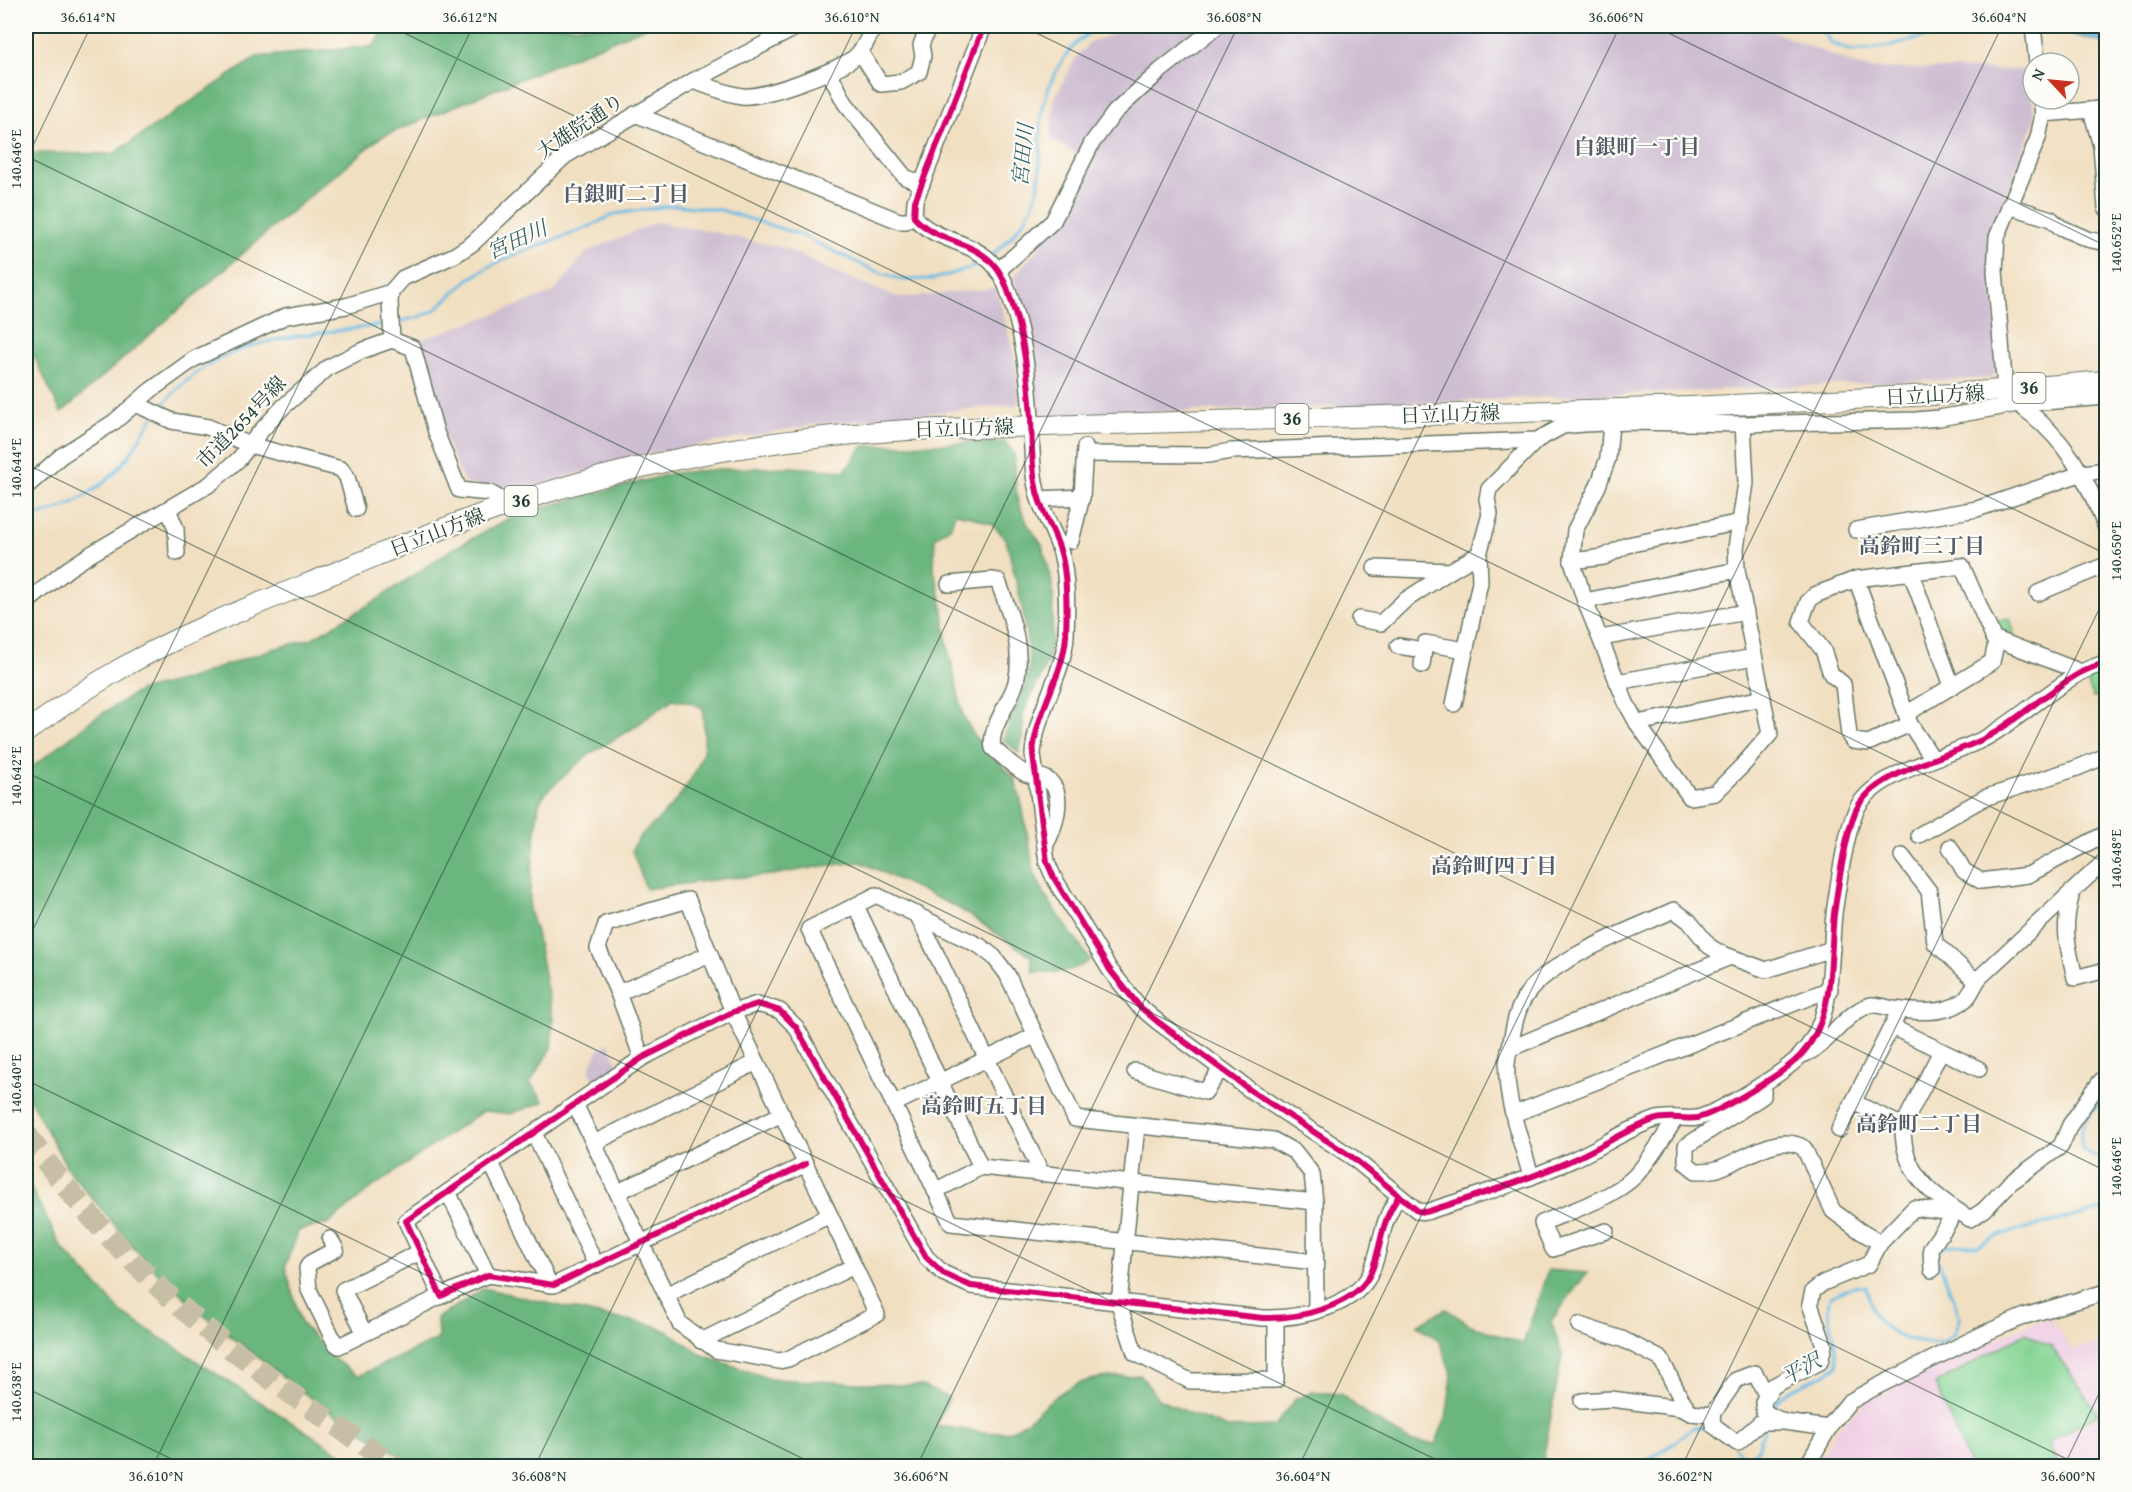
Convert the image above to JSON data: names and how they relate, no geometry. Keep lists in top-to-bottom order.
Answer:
{
  "streets": {
    "main road": ["36", "日立山方線"],
    "street": ["大雄院通り", "市道2654号線"]
  },
  "districts": [
    "白銀町一丁目",
    "白銀町二丁目",
    "高鈴町三丁目",
    "高鈴町四丁目",
    "高鈴町五丁目",
    "高鈴町二丁目"
  ],
  "water": ["宮田川", "平沢"],
  "north": "top left",
  "coordinates": [
    "36.614°N",
    "36.612°N",
    "36.610°N",
    "36.608°N",
    "36.606°N",
    "36.604°N",
    "140.646°E",
    "140.652°E",
    "140.644°E",
    "140.650°E",
    "140.642°E",
    "140.648°E",
    "140.640°E",
    "140.638°E",
    "36.602°N",
    "36.600°N"
  ]
}
